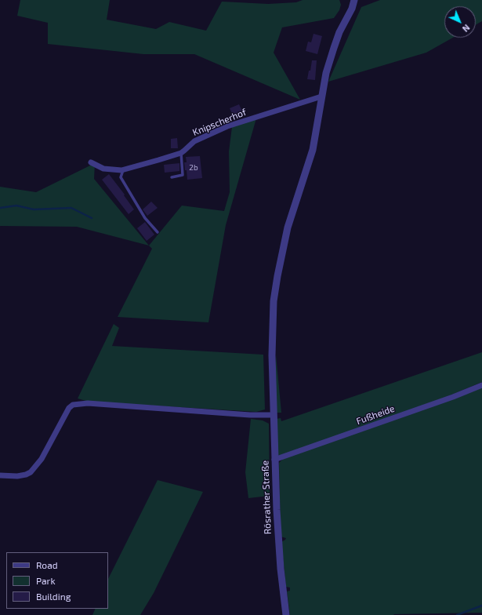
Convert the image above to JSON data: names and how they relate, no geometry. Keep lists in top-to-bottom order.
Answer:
{
  "streets": {
    "street": ["Knipscherhof", "Fußheide", "Rösrather Straße"]
  },
  "crossings": [
    ["Knipscherhof", "Rösrather Straße"],
    ["Fußheide", "Rösrather Straße"]
  ],
  "house_numbers": ["2b"],
  "legend": ["Road", "Park", "Building"],
  "north": "bottom right"
}
